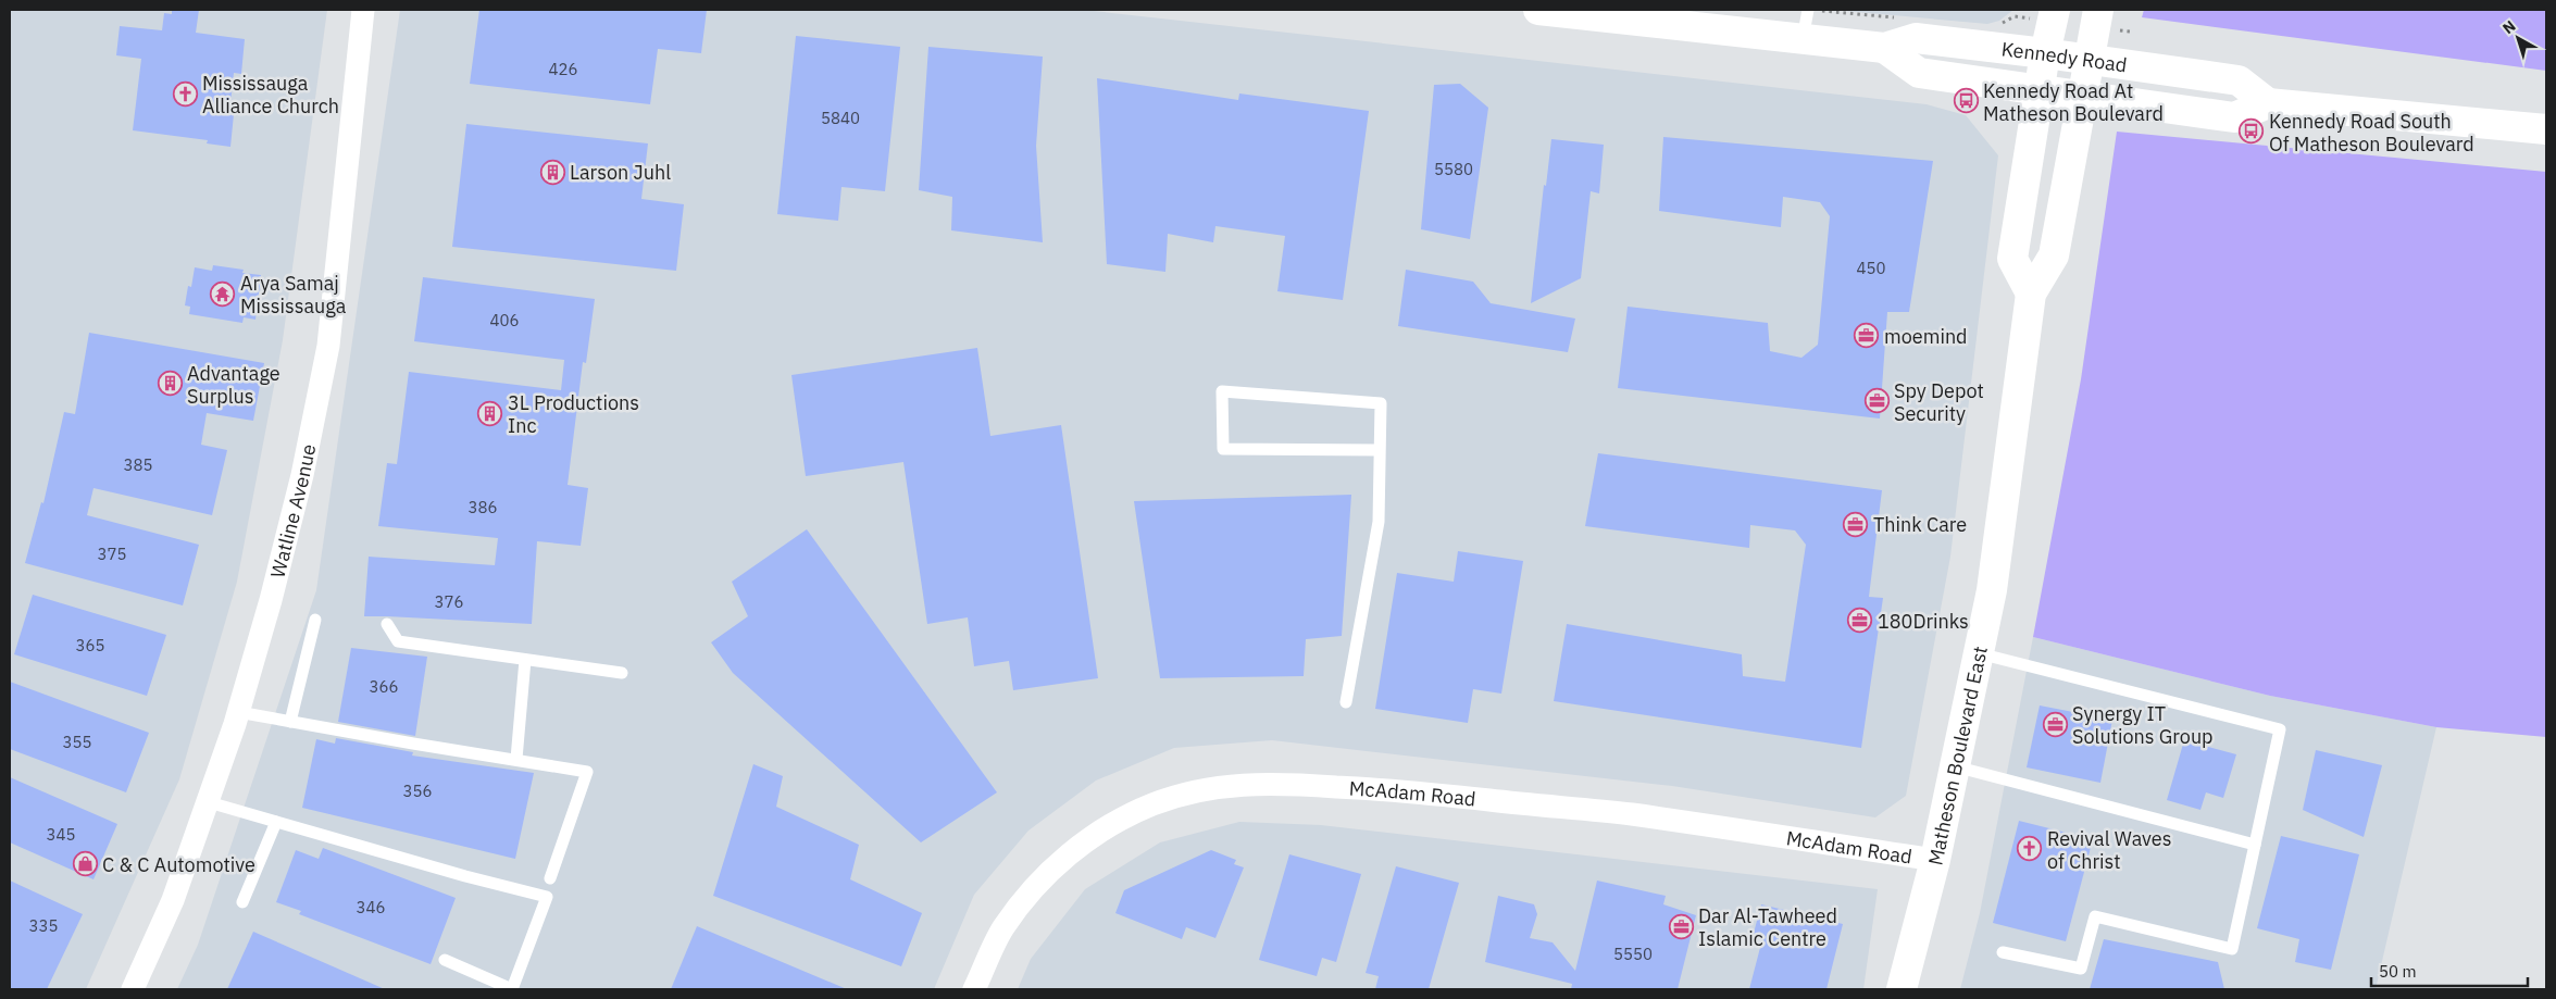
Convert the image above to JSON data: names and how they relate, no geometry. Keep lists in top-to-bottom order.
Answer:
{
  "streets": {
    "main road": ["Kennedy Road", "Matheson Boulevard East"],
    "street": ["Watline Avenue", "McAdam Road"]
  },
  "crossings": [
    ["Kennedy Road", "Matheson Boulevard East"],
    ["Matheson Boulevard East", "McAdam Road"]
  ],
  "places": {
    "church": ["Mississauga Alliance Church", "Revival Waves of Christ"],
    "bus stop": ["Kennedy Road At Matheson Boulevard", "Kennedy Road South Of Matheson Boulevard"],
    "building": ["Larson Juhl", "Advantage Surplus", "3L Productions Inc"],
    "temple": ["Arya Samaj Mississauga"],
    "office": [
      "moemind",
      "Spy Depot Security",
      "Think Care",
      "180Drinks",
      "Synergy IT Solutions Group",
      "Dar Al-Tawheed Islamic Centre"
    ],
    "shop": ["C & C Automotive"]
  },
  "house_numbers": [
    "426",
    "5840",
    "5580",
    "450",
    "406",
    "385",
    "386",
    "375",
    "376",
    "365",
    "366",
    "355",
    "356",
    "345",
    "346",
    "335",
    "5550"
  ],
  "scale_bar": "50 m",
  "north": "top left"
}
